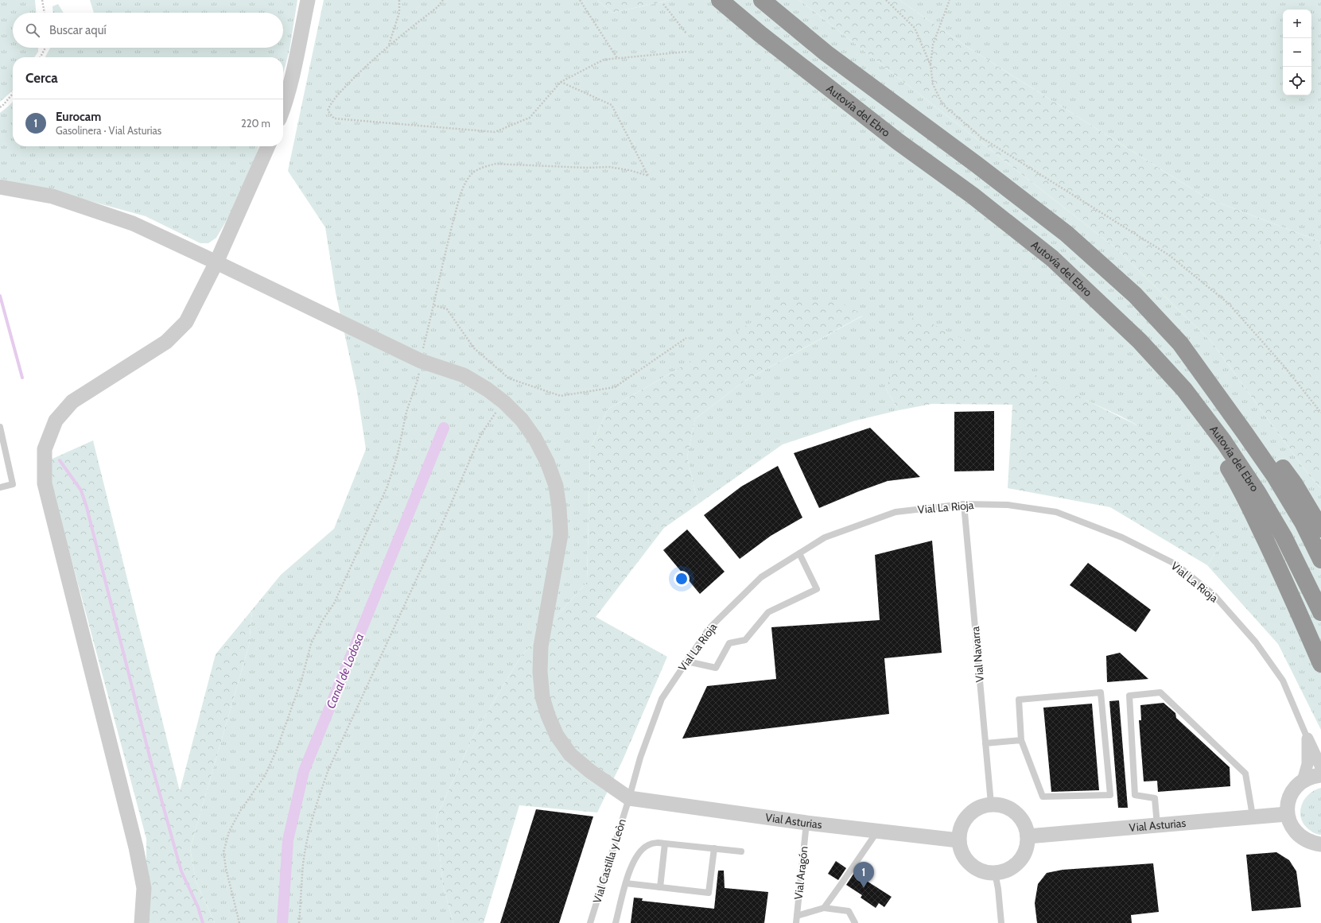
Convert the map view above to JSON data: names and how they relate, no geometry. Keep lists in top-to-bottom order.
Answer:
{
  "streets": {
    "highway": ["Autovía del Ebro"],
    "street": ["Vial Asturias"],
    "lane": [
      "Vial La Rioja",
      "Vial Navarra",
      "Vial Castilla y Leòn",
      "Vial Aragón"
    ]
  },
  "crossings": [
    ["Vial La Rioja", "Vial Navarra"],
    ["Vial La Rioja", "Vial Asturias"],
    ["Vial La Rioja", "Vial Castilla y Leòn"],
    ["Vial Navarra", "Vial Asturias"],
    ["Vial Asturias", "Vial Castilla y Leòn"],
    ["Vial Asturias", "Vial Aragón"]
  ],
  "water": ["Canal de Lodosa"],
  "page": {
    "map_buttons": ["+", "−"],
    "search": "Buscar aquí",
    "heading": "Cerca",
    "list": [
      {
        "mark": "1",
        "name": "Eurocam",
        "note": "Gasolinera · Vial Asturias",
        "value": "220 m"
      }
    ],
    "pins": "1"
  }
}
